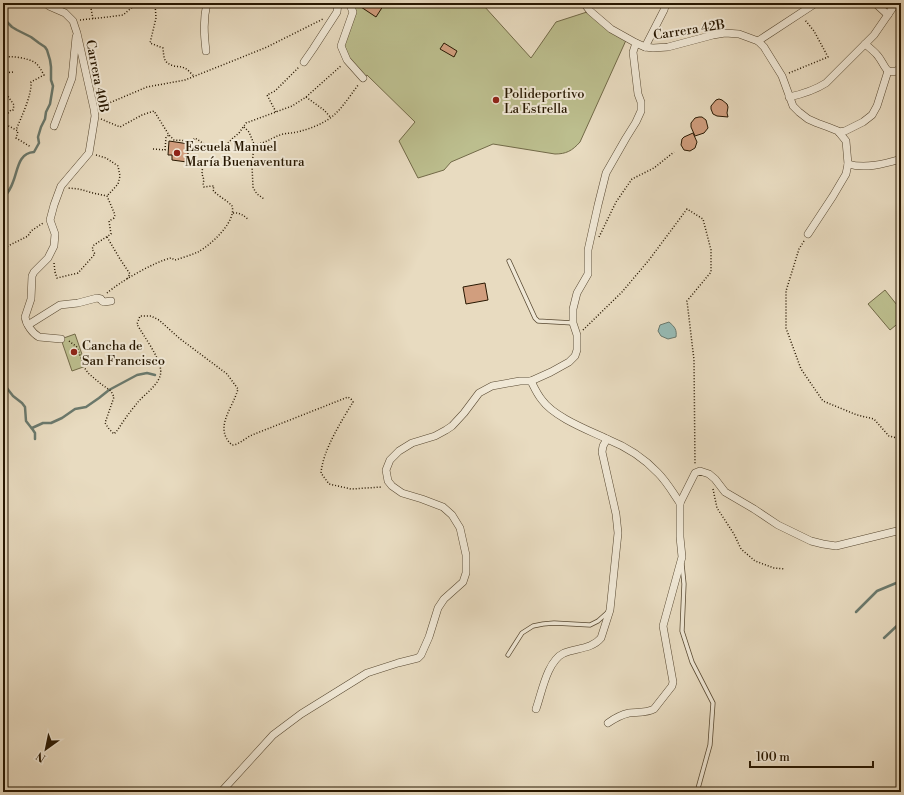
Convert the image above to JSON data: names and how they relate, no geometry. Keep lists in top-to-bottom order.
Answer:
{
  "streets": {
    "street": ["Carrera 42B", "Carrera 40B"]
  },
  "places": ["Polideportivo La Estrella", "Escuela Manuel María Buenaventura", "Cancha de San Francisco"],
  "scale_bar": "100 m",
  "north": "bottom left"
}
